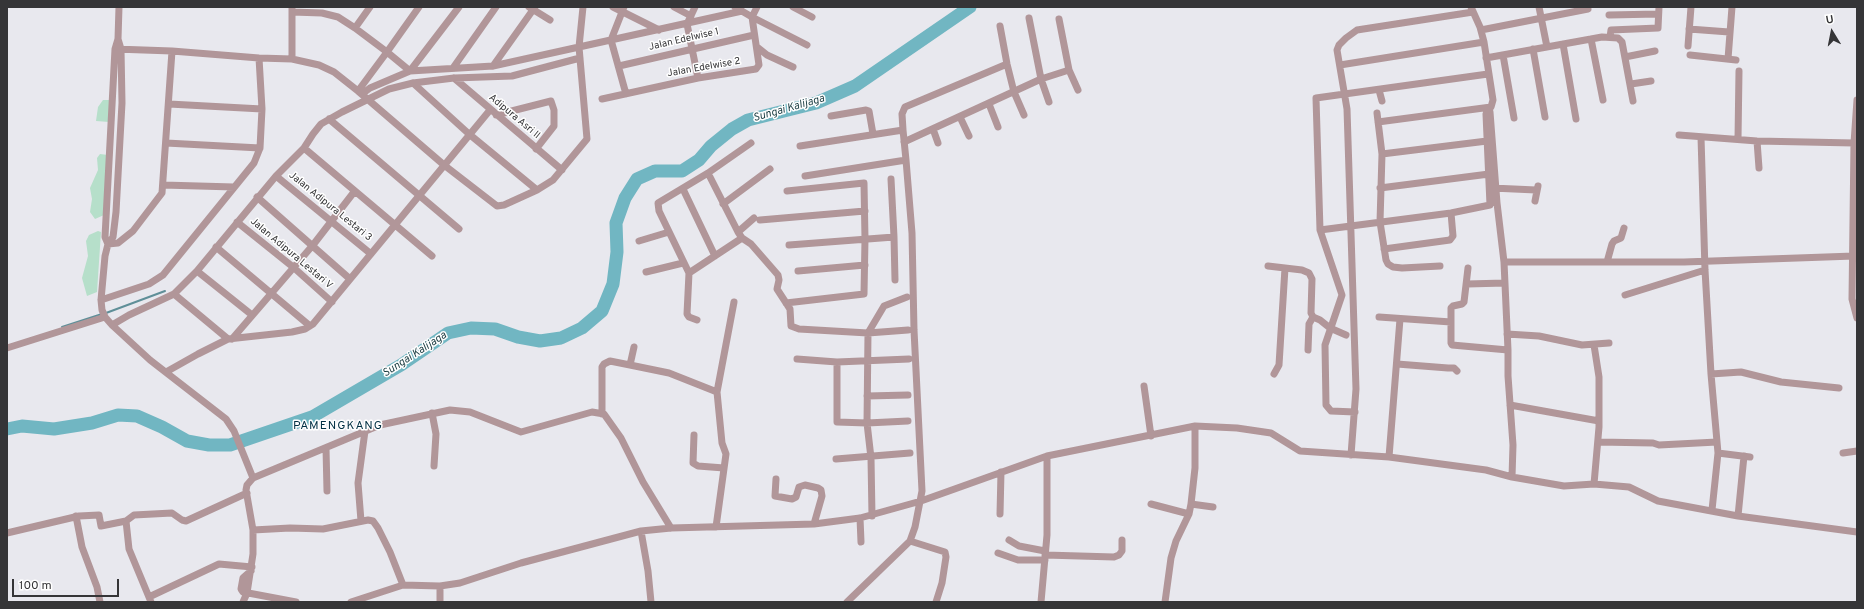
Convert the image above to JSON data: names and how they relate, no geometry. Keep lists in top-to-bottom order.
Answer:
{
  "streets": {
    "street": [
      "Jalan Edelwise 1",
      "Jalan Edelwise 2",
      "Adipura Asri II",
      "Jalan Adipura Lestari 3",
      "Jalan Adipura Lestari V"
    ]
  },
  "crossings": [
    ["Jalan Edelwise 1", "Jalan Edelwise 2"]
  ],
  "districts": ["PAMENGKANG"],
  "water": ["Sungai Kalijaga"],
  "scale_bar": "100 m",
  "north": "top"
}
